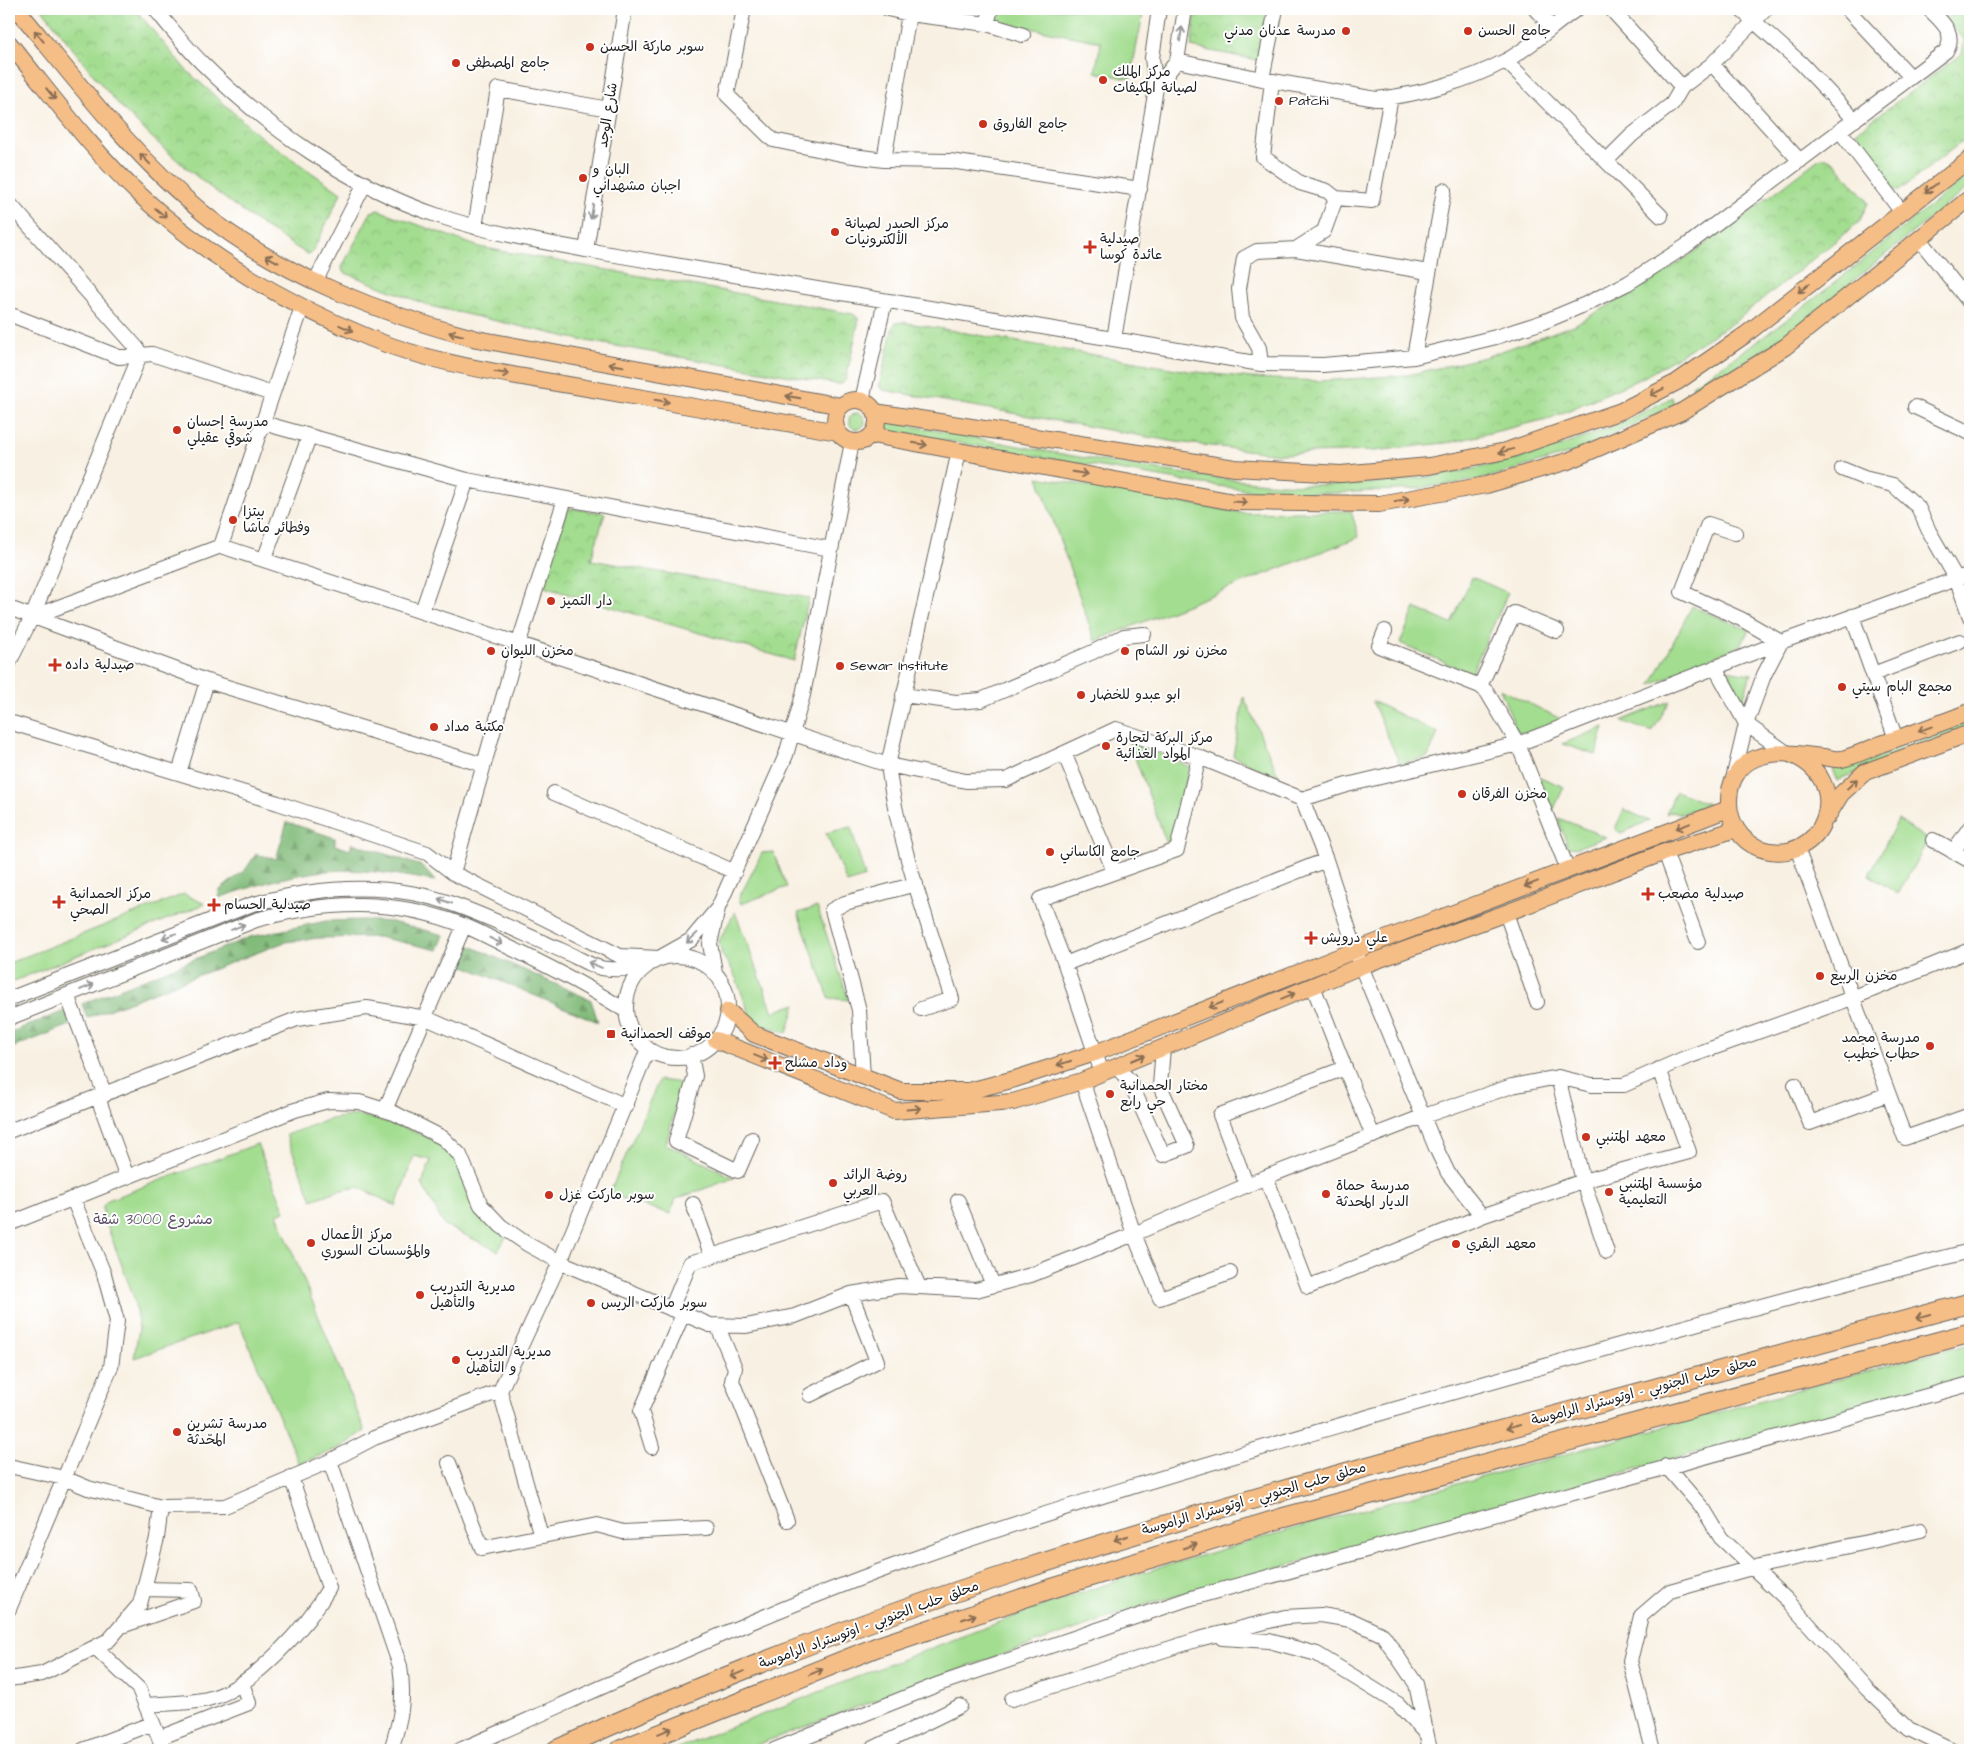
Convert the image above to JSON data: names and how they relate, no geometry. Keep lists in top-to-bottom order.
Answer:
{
  "streets": {
    "highway": ["محلق حلب الجنوبي - اوتوستراد الراموسة"],
    "street": ["شارع الوجد"]
  },
  "one_way": ["شارع الوجد"],
  "districts": ["مشروع 3000 شقة"],
  "places": {
    "other": [
      "مدرسة عدنان مدني",
      "جامع الحسن",
      "سوبر ماركة الحسن",
      "جامع المصطفى",
      "مركز الملك لصيانة المكيفات",
      "Patchi",
      "جامع الفاروق",
      "البان و اجبان مشهداني",
      "مركز الحيدر لصيانة الألكترونيات",
      "مدرسة إحسان شوقي عقيلي",
      "بيتزا وفطائر ماشا",
      "دار التميز",
      "مخزن الليوان",
      "مخزن نور الشام",
      "Sewar Institute",
      "مجمع البام سيتي",
      "ابو عبدو للخضار",
      "مكتبة مداد",
      "مركز البركة لتجارة المواد الغذائية",
      "مخزن الفرقان",
      "جامع الكاساني",
      "مخزن الربيع",
      "مدرسة محمد حطاب خطيب",
      "مختار الحمدانية حي رابع",
      "معهد المتنبي",
      "روضة الرائد العربي",
      "مؤسسة المتنبي التعليمية",
      "مدرسة حماة الديار المحدثة",
      "سوبر ماركت غزل",
      "مركز الأعمال والمؤسسات السوري",
      "معهد البقري",
      "مديرية التدريب والتأهيل",
      "سوبر ماركت الريس",
      "مديرية التدريب و التأهيل",
      "مدرسة تشرين المحّدثة"
    ],
    "health": [
      "صيدلية عائدة كوسا",
      "صيدلية داده",
      "صيدلية مصعب",
      "مركز الحمدانية الصحي",
      "صيدلية الحسام",
      "علي درويش",
      "وداد مشلح"
    ],
    "transit": ["موقف الحمدانية"]
  }
}
